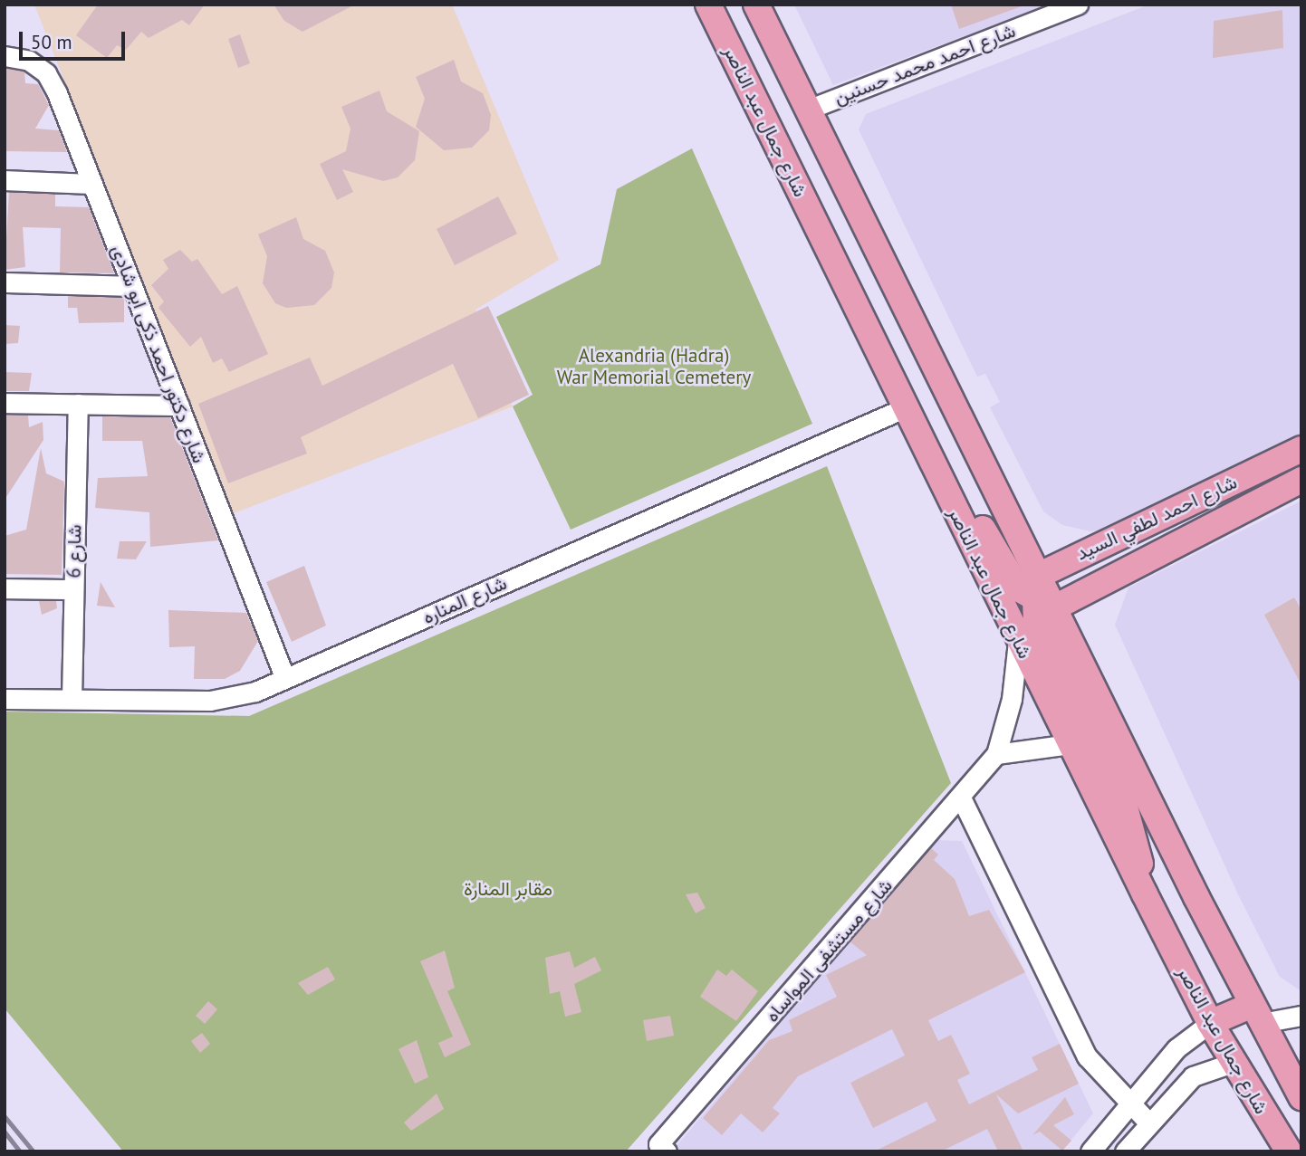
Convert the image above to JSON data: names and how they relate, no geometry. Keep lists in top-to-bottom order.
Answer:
{
  "streets": {
    "main road": ["شارع جمال عبد الناصر", "شارع احمد لطفي السيد"],
    "street": [
      "شارع احمد محمد حسنين",
      "شارع دكتور احمد ذكى ابو شادى",
      "شارع 6",
      "شارع المناره",
      "شارع مستشفى المواساه"
    ]
  },
  "crossings": [
    ["شارع جمال عبد الناصر", "شارع المناره"],
    ["شارع جمال عبد الناصر", "شارع مستشفى المواساه"],
    ["شارع دكتور احمد ذكى ابو شادى", "شارع المناره"],
    ["شارع 6", "شارع المناره"]
  ],
  "parks": ["Alexandria (Hadra) War Memorial Cemetery", "مقابر المنارة"],
  "scale_bar": "50 m"
}
